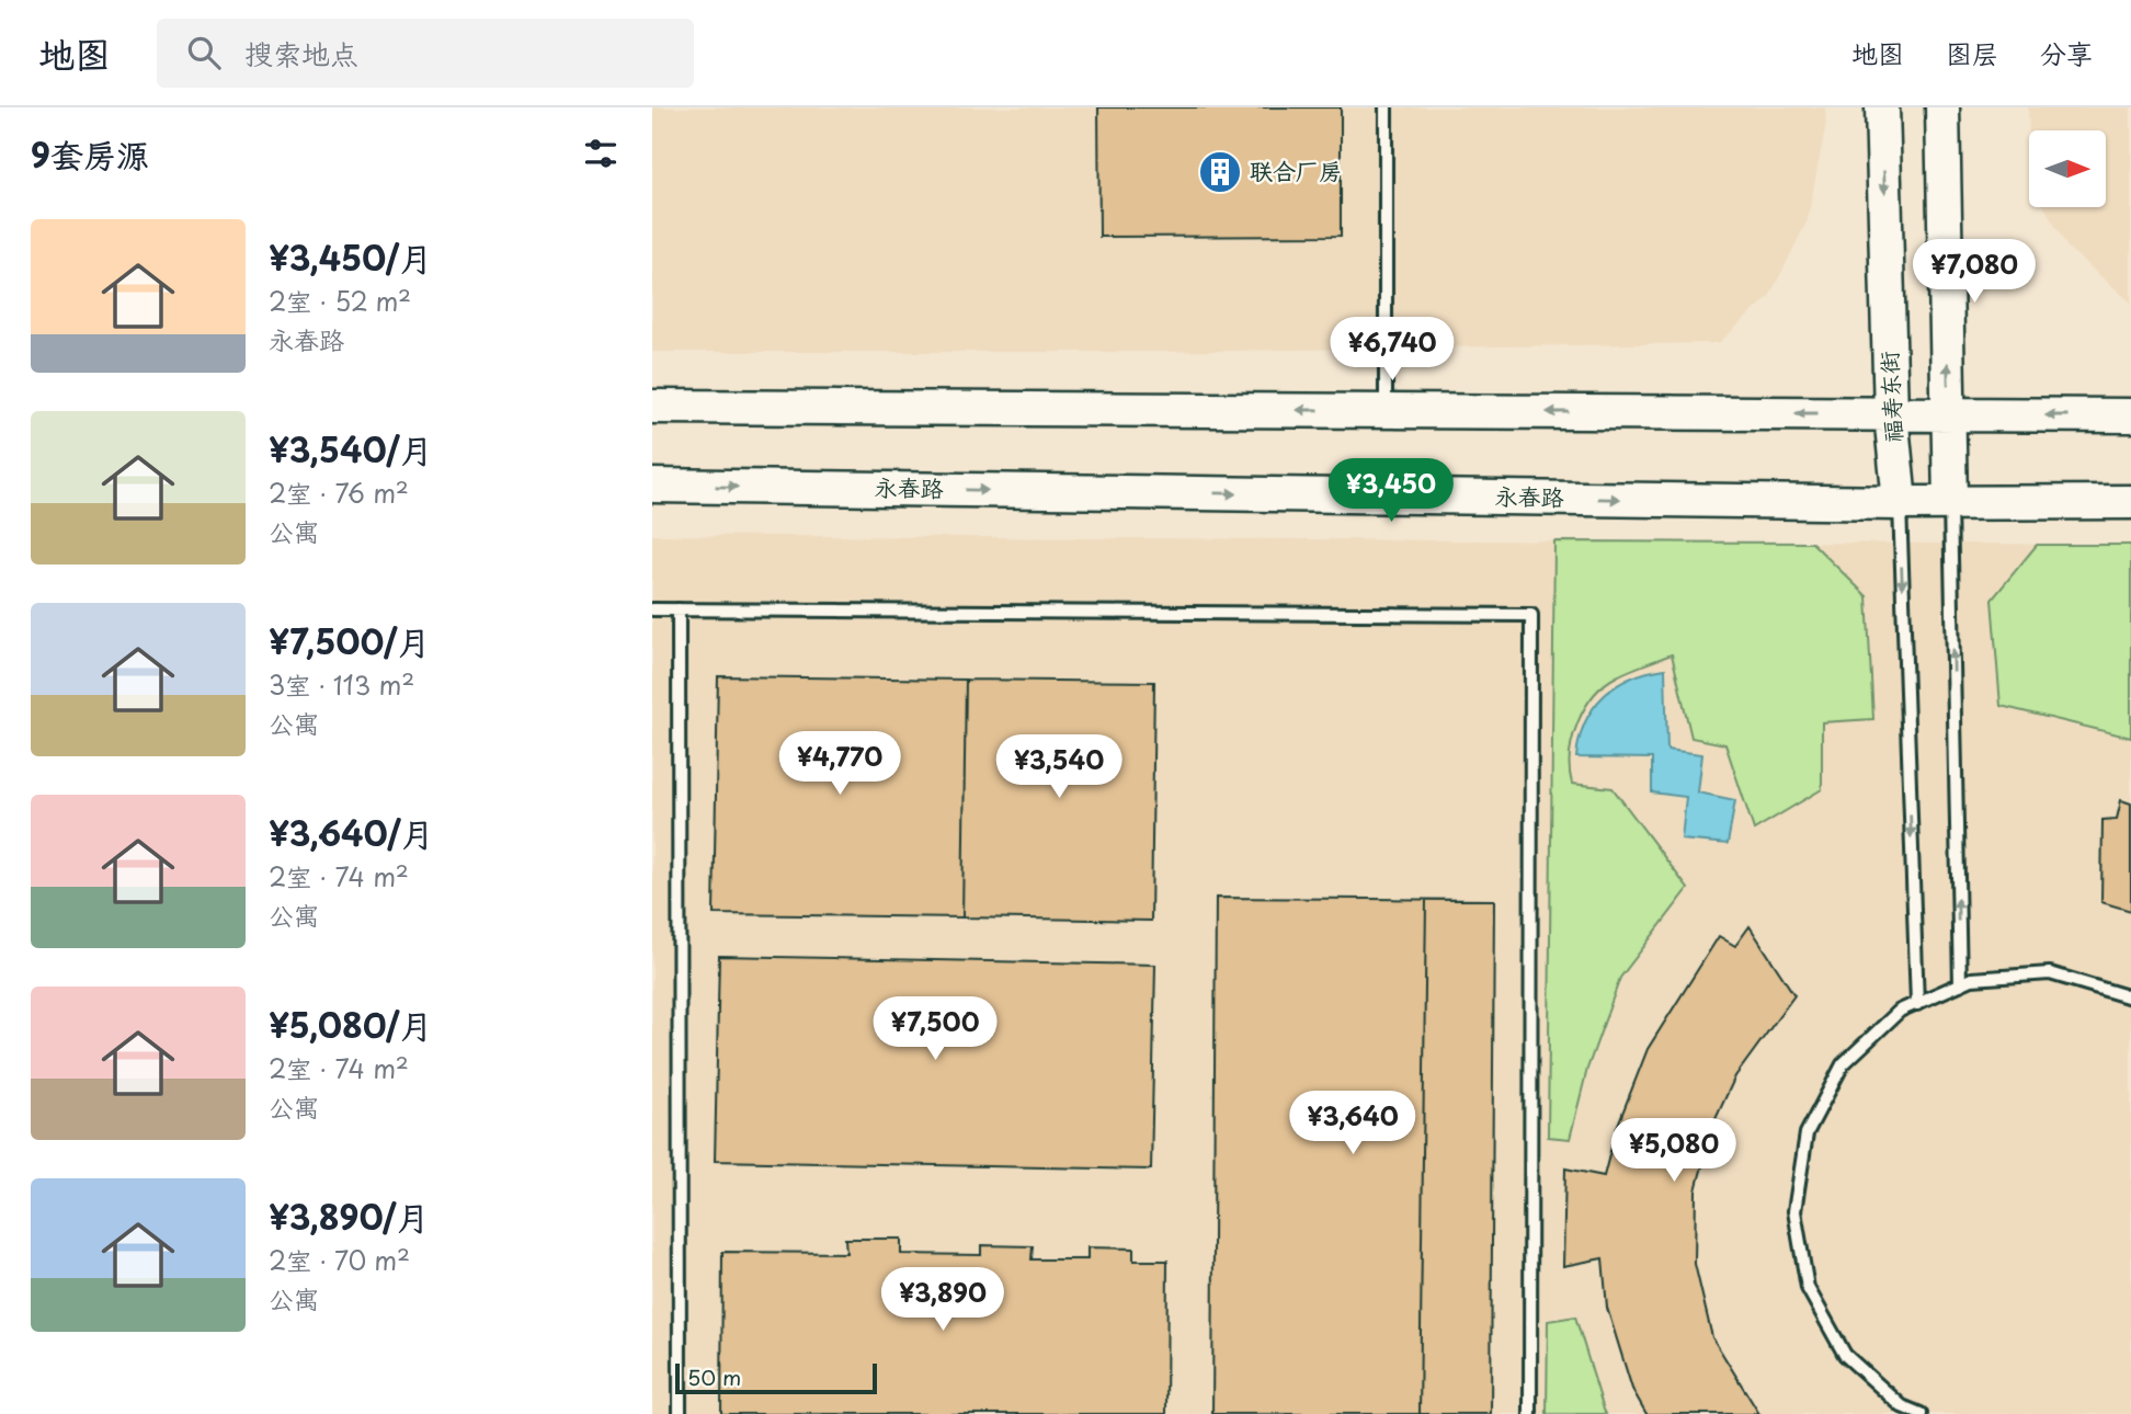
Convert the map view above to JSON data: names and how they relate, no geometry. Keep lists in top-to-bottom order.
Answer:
{
  "streets": {
    "main road": ["福寿东街", "永春路"]
  },
  "crossings": [
    ["福寿东街", "永春路"]
  ],
  "places": {
    "building": ["联合厂房"]
  },
  "scale_bar": "50 m",
  "north": "right",
  "page": {
    "header": "地图",
    "search": "搜索地点",
    "nav": ["地图", "图层", "分享"],
    "heading": "9套房源",
    "list": [
      {
        "name": "¥3,450/月",
        "note": "2室 · 52 m² · 永春路"
      },
      {
        "name": "¥3,540/月",
        "note": "2室 · 76 m² · 公寓"
      },
      {
        "name": "¥7,500/月",
        "note": "3室 · 113 m² · 公寓"
      },
      {
        "name": "¥3,640/月",
        "note": "2室 · 74 m² · 公寓"
      },
      {
        "name": "¥5,080/月",
        "note": "2室 · 74 m² · 公寓"
      },
      {
        "name": "¥3,890/月",
        "note": "2室 · 70 m² · 公寓"
      }
    ],
    "price": [
      "¥7,080",
      "¥6,740",
      "¥3,450",
      "¥4,770",
      "¥3,540",
      "¥7,500",
      "¥3,640",
      "¥5,080",
      "¥3,890"
    ],
    "scale": "50 m"
  }
}
